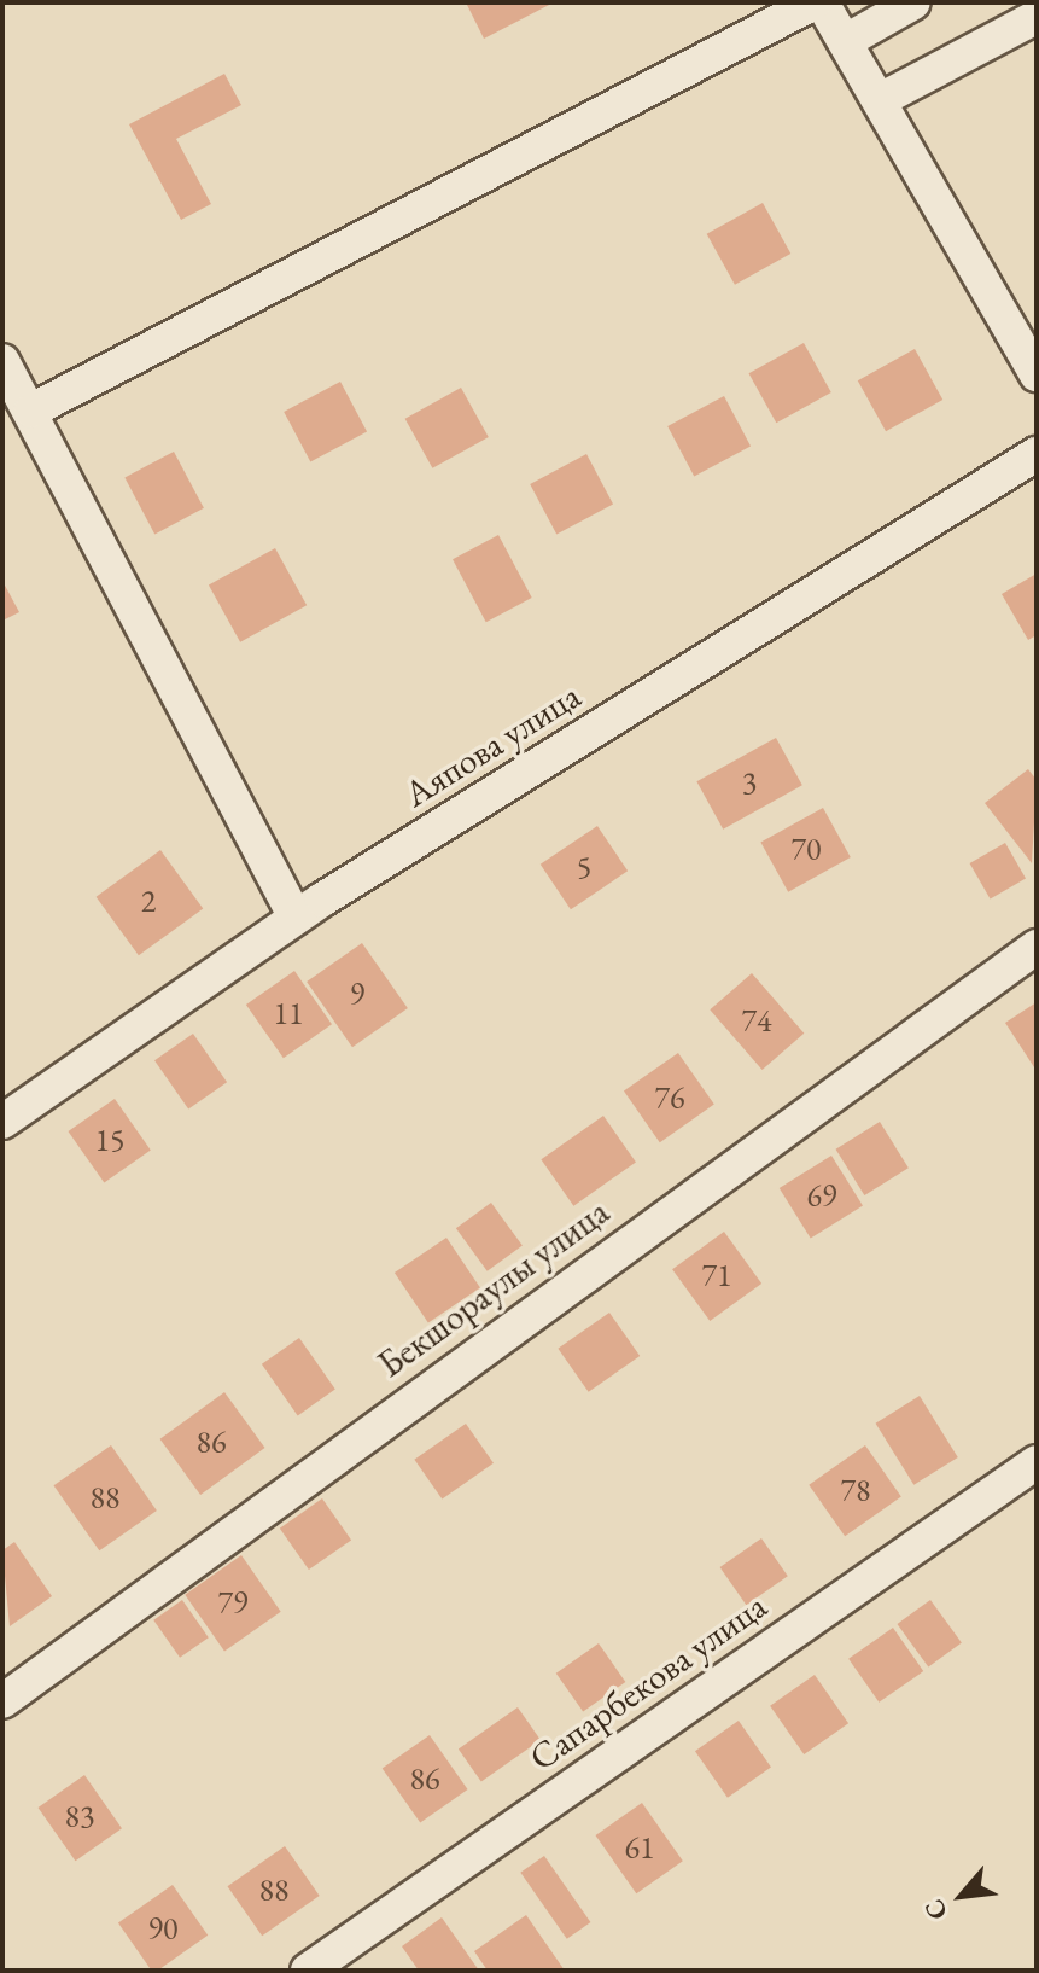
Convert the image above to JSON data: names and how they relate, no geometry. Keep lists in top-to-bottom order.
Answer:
{
  "streets": {
    "street": ["Аяпова улица", "Бекшораулы улица", "Сапарбекова улица"]
  },
  "house_numbers": [
    "3",
    "70",
    "5",
    "2",
    "9",
    "11",
    "74",
    "76",
    "15",
    "69",
    "71",
    "86",
    "78",
    "88",
    "79",
    "86",
    "83",
    "61",
    "88",
    "90"
  ],
  "north": "bottom left"
}
